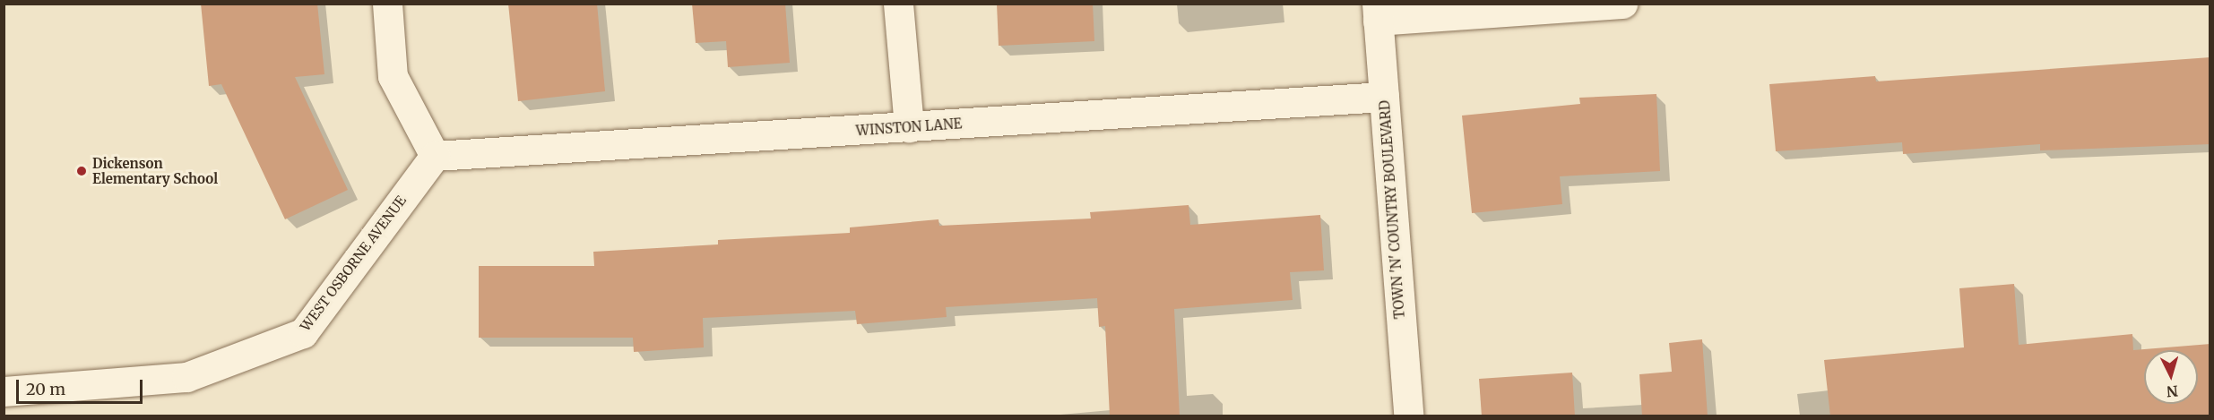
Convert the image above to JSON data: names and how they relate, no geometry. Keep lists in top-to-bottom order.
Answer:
{
  "streets": {
    "street": ["WINSTON LANE", "TOWN 'N' COUNTRY BOULEVARD", "WEST OSBORNE AVENUE"]
  },
  "crossings": [
    ["WINSTON LANE", "TOWN 'N' COUNTRY BOULEVARD"],
    ["WINSTON LANE", "WEST OSBORNE AVENUE"]
  ],
  "places": ["Dickenson Elementary School"],
  "scale_bar": "20 m",
  "north": "bottom"
}
